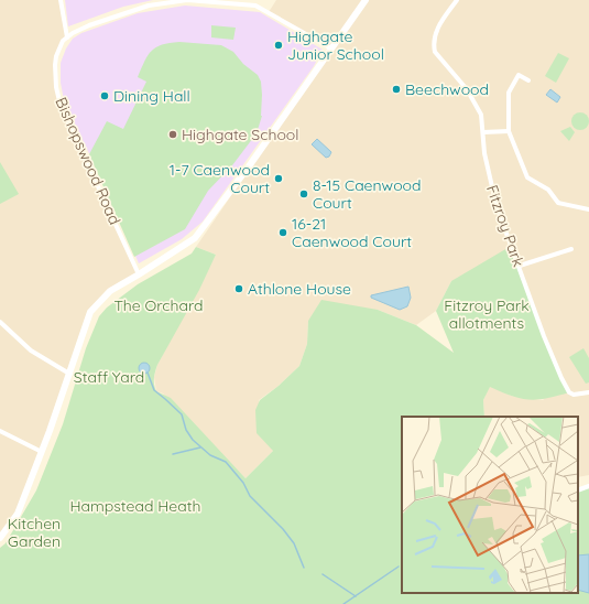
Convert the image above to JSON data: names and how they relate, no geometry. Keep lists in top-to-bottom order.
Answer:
{
  "streets": {
    "street": ["Bishopswood Road", "Fitzroy Park"]
  },
  "parks": [
    "The Orchard",
    "Fitzroy Park allotments",
    "Staff Yard",
    "Hampstead Heath",
    "Kitchen Garden"
  ],
  "places": [
    "Highgate Junior School",
    "Beechwood",
    "Dining Hall",
    "Highgate School",
    "1-7 Caenwood Court",
    "8-15 Caenwood Court",
    "16-21 Caenwood Court",
    "Athlone House"
  ]
}
